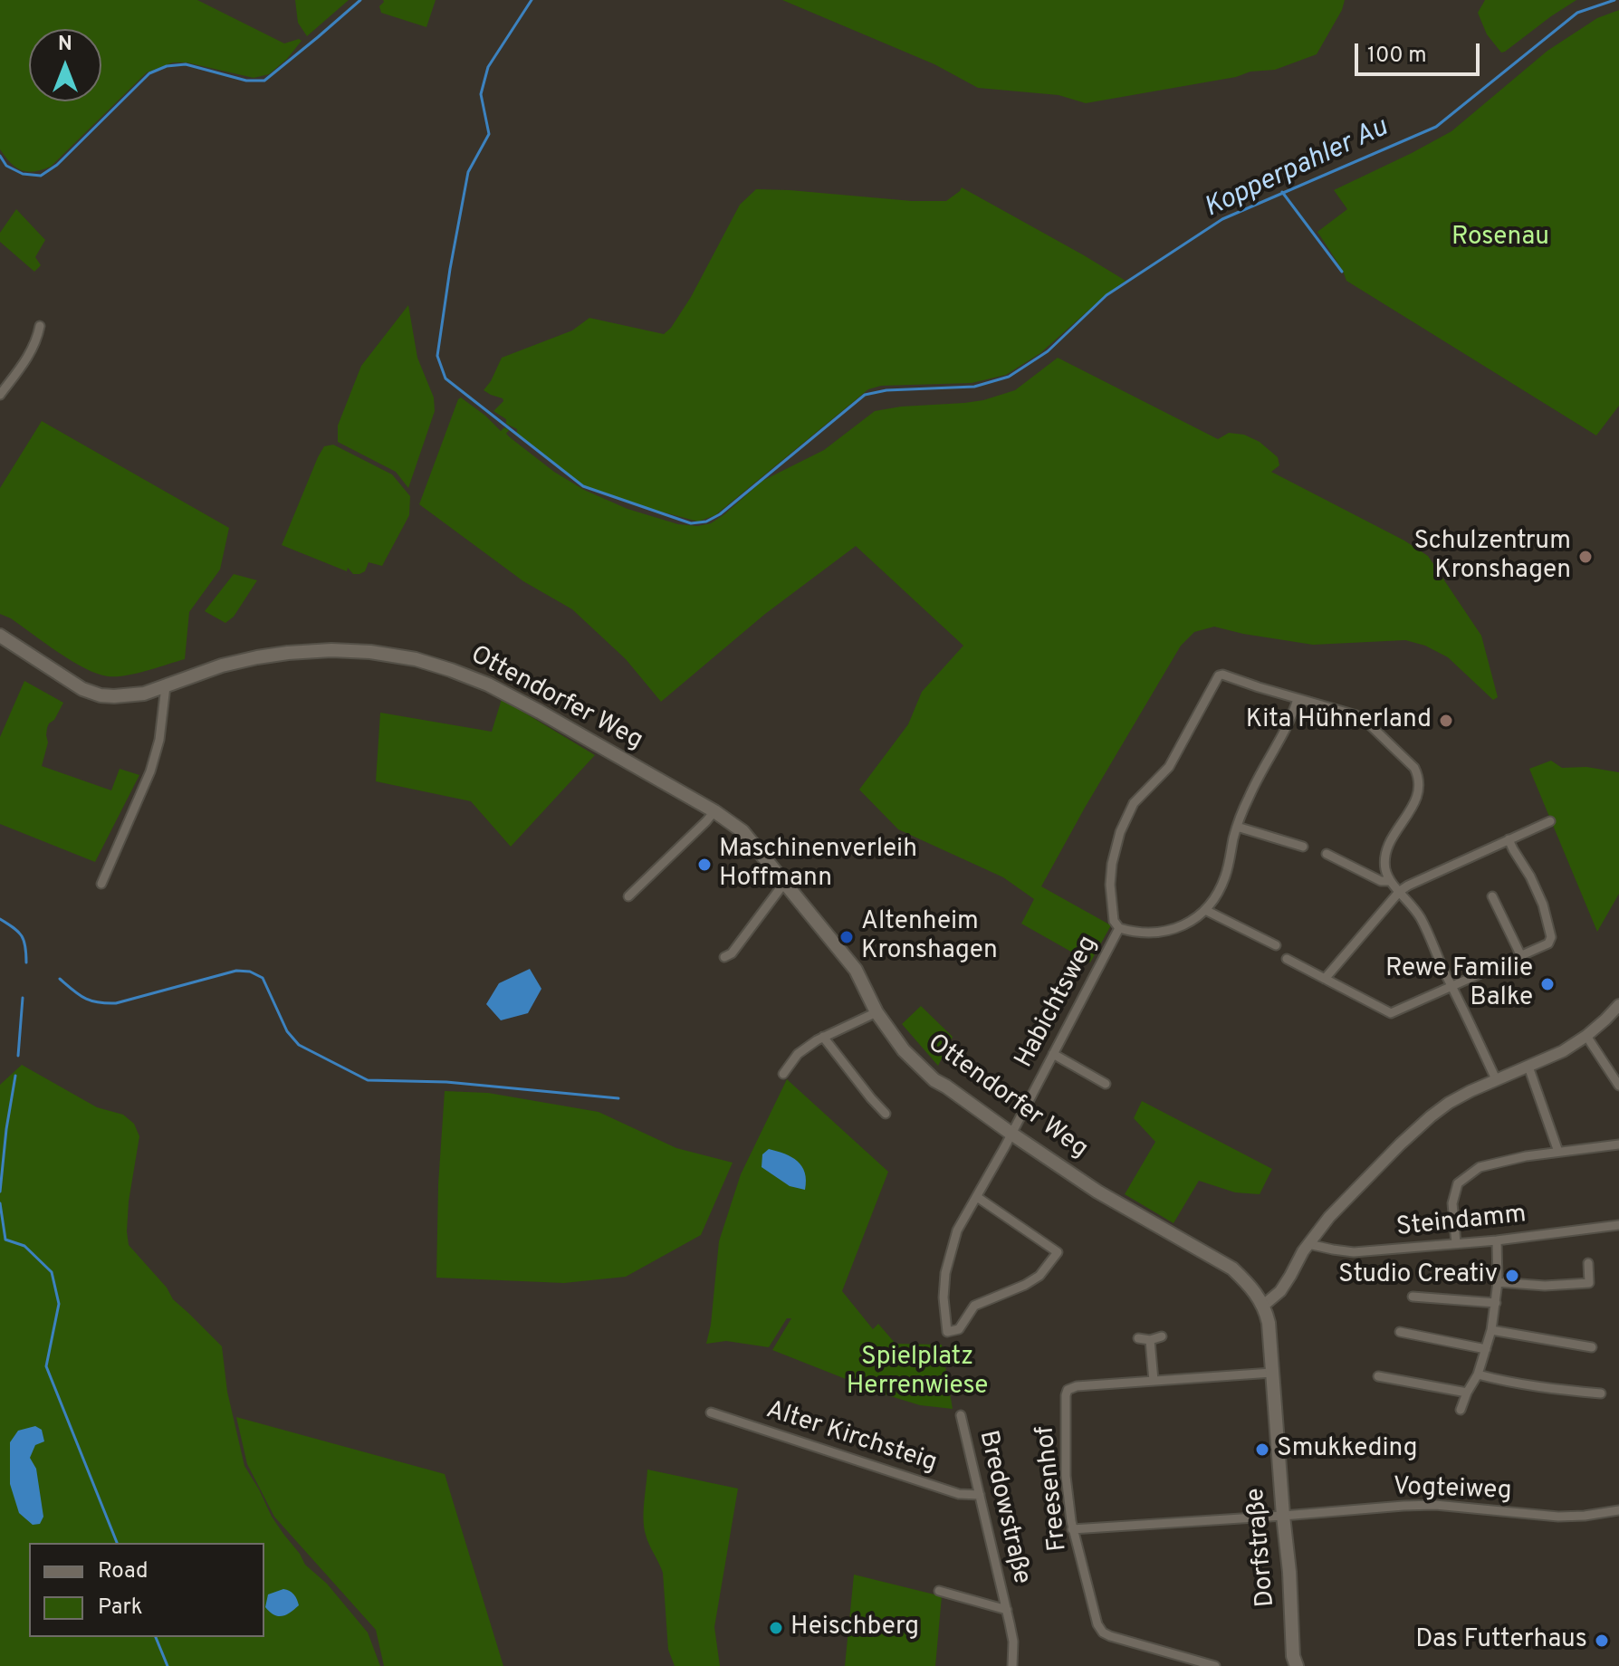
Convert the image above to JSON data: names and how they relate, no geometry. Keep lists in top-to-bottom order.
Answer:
{
  "streets": {
    "main road": ["Ottendorfer Weg", "Dorfstraße"],
    "street": [
      "Habichtsweg",
      "Steindamm",
      "Alter Kirchsteig",
      "Freesenhof",
      "Vogteiweg",
      "Bredowstraße"
    ]
  },
  "crossings": [
    ["Ottendorfer Weg", "Habichtsweg"],
    ["Ottendorfer Weg", "Dorfstraße"],
    ["Alter Kirchsteig", "Bredowstraße"],
    ["Freesenhof", "Vogteiweg"],
    ["Vogteiweg", "Dorfstraße"]
  ],
  "water": ["Kopperpahler Au"],
  "parks": ["Rosenau", "Spielplatz Herrenwiese"],
  "places": [
    "Schulzentrum Kronshagen",
    "Kita Hühnerland",
    "Maschinenverleih Hoffmann",
    "Altenheim Kronshagen",
    "Rewe Familie Balke",
    "Studio Creativ",
    "Smukkeding",
    "Heischberg",
    "Das Futterhaus"
  ],
  "legend": ["Road", "Park"],
  "scale_bar": "100 m",
  "north": "top"
}
